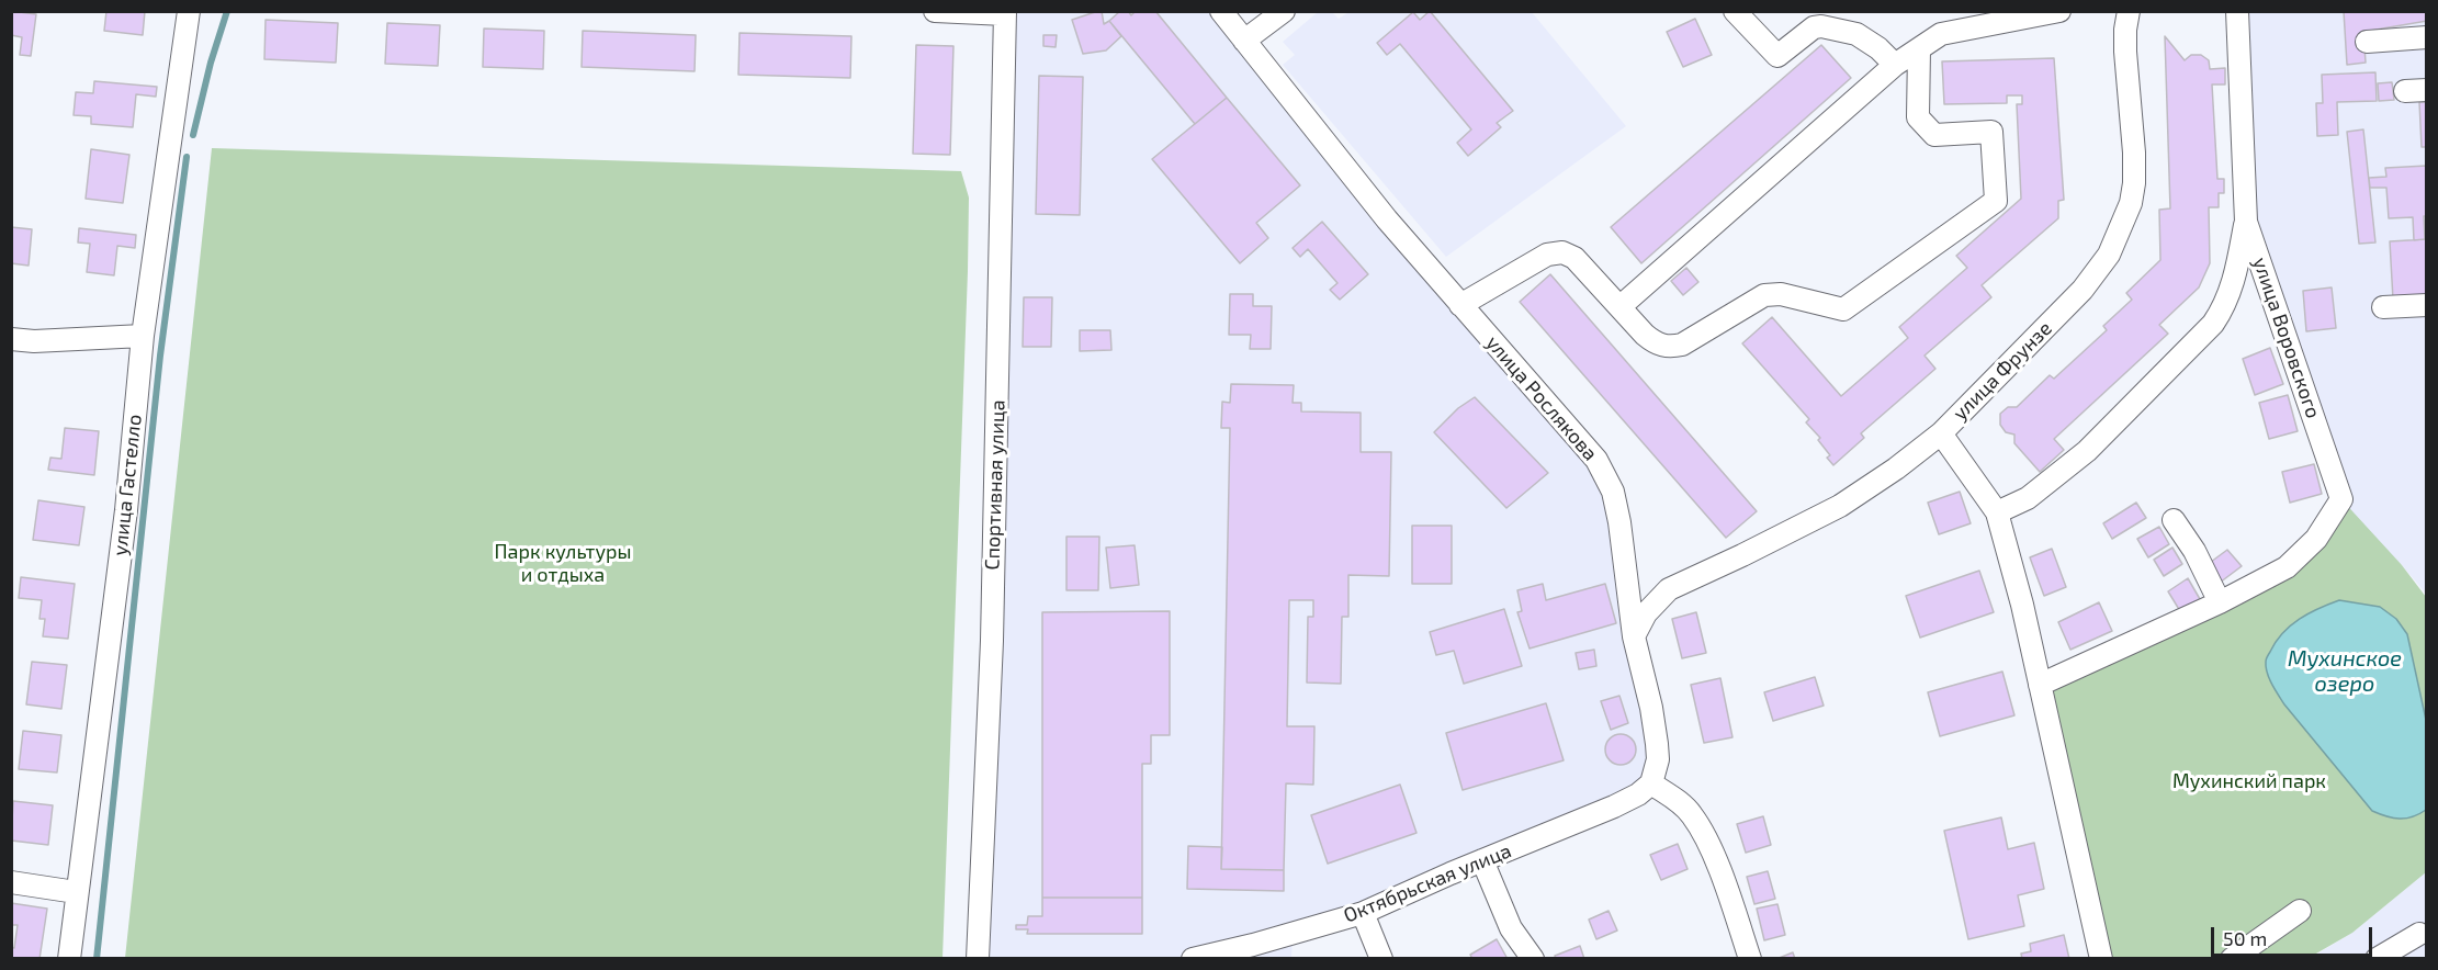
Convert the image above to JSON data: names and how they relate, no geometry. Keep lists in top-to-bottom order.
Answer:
{
  "streets": {
    "street": [
      "улица Воровского",
      "улица Фрунзе",
      "улица Рослякова",
      "улица Гастелло",
      "Спортивная улица",
      "Октябрьская улица"
    ]
  },
  "crossings": [
    ["улица Рослякова", "Октябрьская улица"]
  ],
  "water": ["Мухинское озеро"],
  "parks": ["Парк культуры и отдыха", "Мухинский парк"],
  "scale_bar": "50 m"
}
